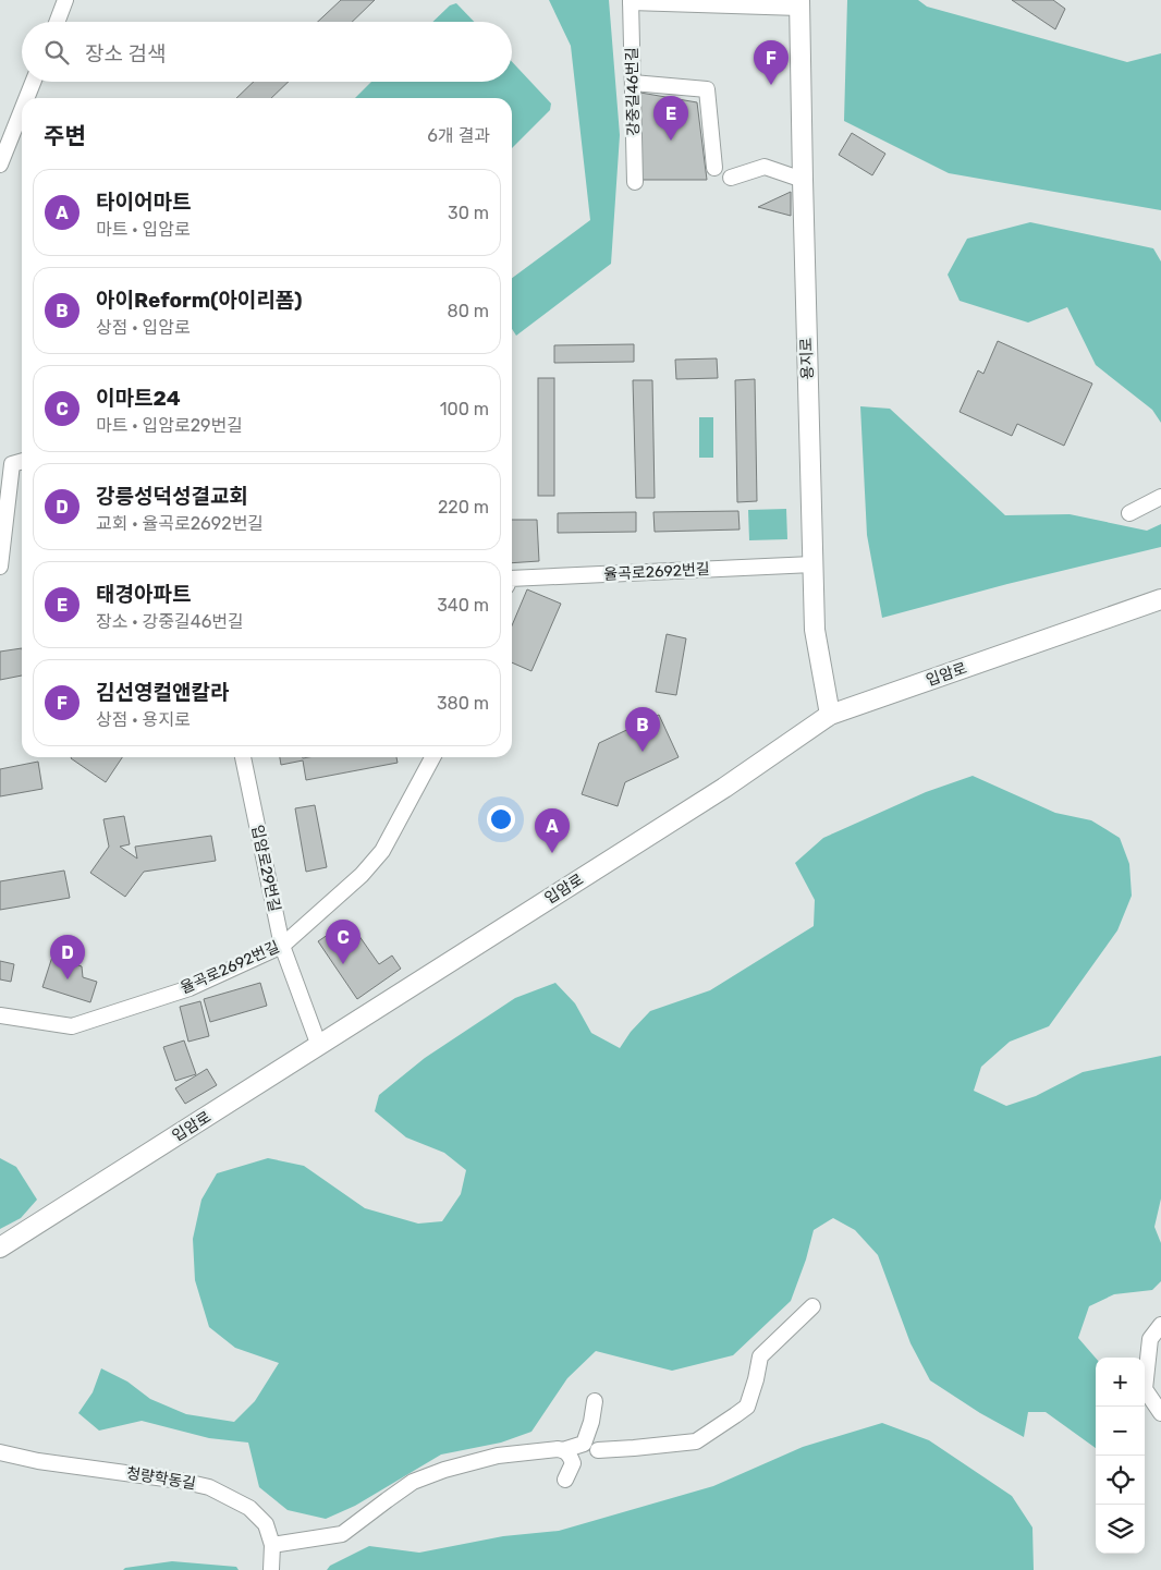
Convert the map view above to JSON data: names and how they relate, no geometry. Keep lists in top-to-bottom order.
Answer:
{
  "streets": {
    "street": [
      "강중길46번길",
      "용지로",
      "율곡로2692번길",
      "입암로",
      "입암로29번길",
      "청량학동길"
    ]
  },
  "crossings": [
    ["용지로", "율곡로2692번길"],
    ["용지로", "입암로"],
    ["율곡로2692번길", "입암로29번길"],
    ["입암로", "입암로29번길"]
  ],
  "page": {
    "search": "장소 검색",
    "pins": [
      "F",
      "E",
      "B",
      "A",
      "C",
      "D"
    ],
    "heading": ["주변", "6개 결과"],
    "list": [
      {
        "mark": "A",
        "name": "타이어마트",
        "note": "마트 · 입암로",
        "value": "30 m"
      },
      {
        "mark": "B",
        "name": "아이Reform(아이리폼)",
        "note": "상점 · 입암로",
        "value": "80 m"
      },
      {
        "mark": "C",
        "name": "이마트24",
        "note": "마트 · 입암로29번길",
        "value": "100 m"
      },
      {
        "mark": "D",
        "name": "강릉성덕성결교회",
        "note": "교회 · 율곡로2692번길",
        "value": "220 m"
      },
      {
        "mark": "E",
        "name": "태경아파트",
        "note": "장소 · 강중길46번길",
        "value": "340 m"
      },
      {
        "mark": "F",
        "name": "김선영컬앤칼라",
        "note": "상점 · 용지로",
        "value": "380 m"
      }
    ],
    "map_buttons": ["+", "−"]
  }
}
